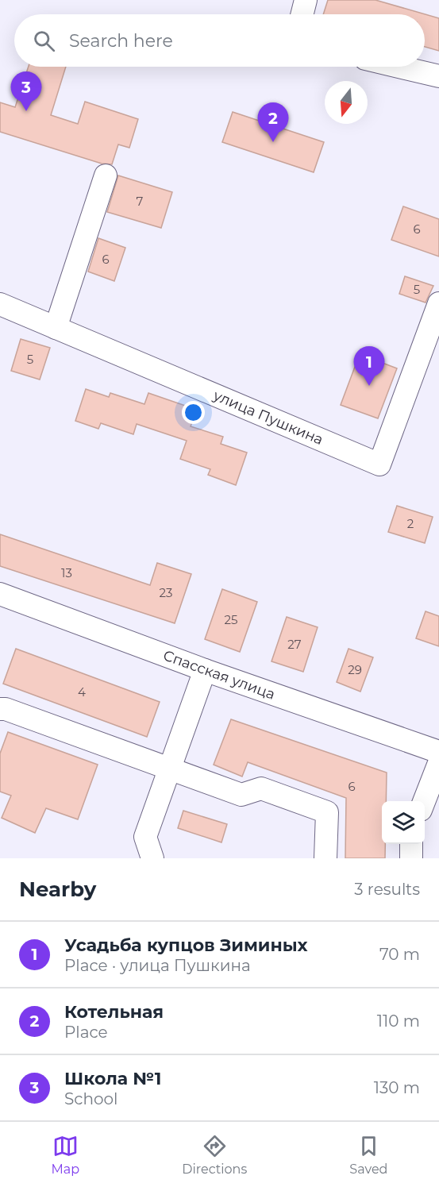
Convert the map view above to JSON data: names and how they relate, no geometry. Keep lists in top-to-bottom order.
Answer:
{
  "streets": {
    "street": ["улица Пушкина", "Спасская улица"]
  },
  "house_numbers": [
    "7",
    "6",
    "6",
    "5",
    "5",
    "2",
    "13",
    "23",
    "25",
    "27",
    "29",
    "4",
    "6"
  ],
  "north": "bottom",
  "page": {
    "search": "Search here",
    "pins": ["3", "2", "1"],
    "heading": ["Nearby", "3 results"],
    "list": [
      {
        "mark": "1",
        "name": "Усадьба купцов Зиминых",
        "note": "Place · улица Пушкина",
        "value": "70 m"
      },
      {
        "mark": "2",
        "name": "Котельная",
        "note": "Place",
        "value": "110 m"
      },
      {
        "mark": "3",
        "name": "Школа №1",
        "note": "School",
        "value": "130 m"
      }
    ],
    "nav": ["Map", "Directions", "Saved"]
  }
}
